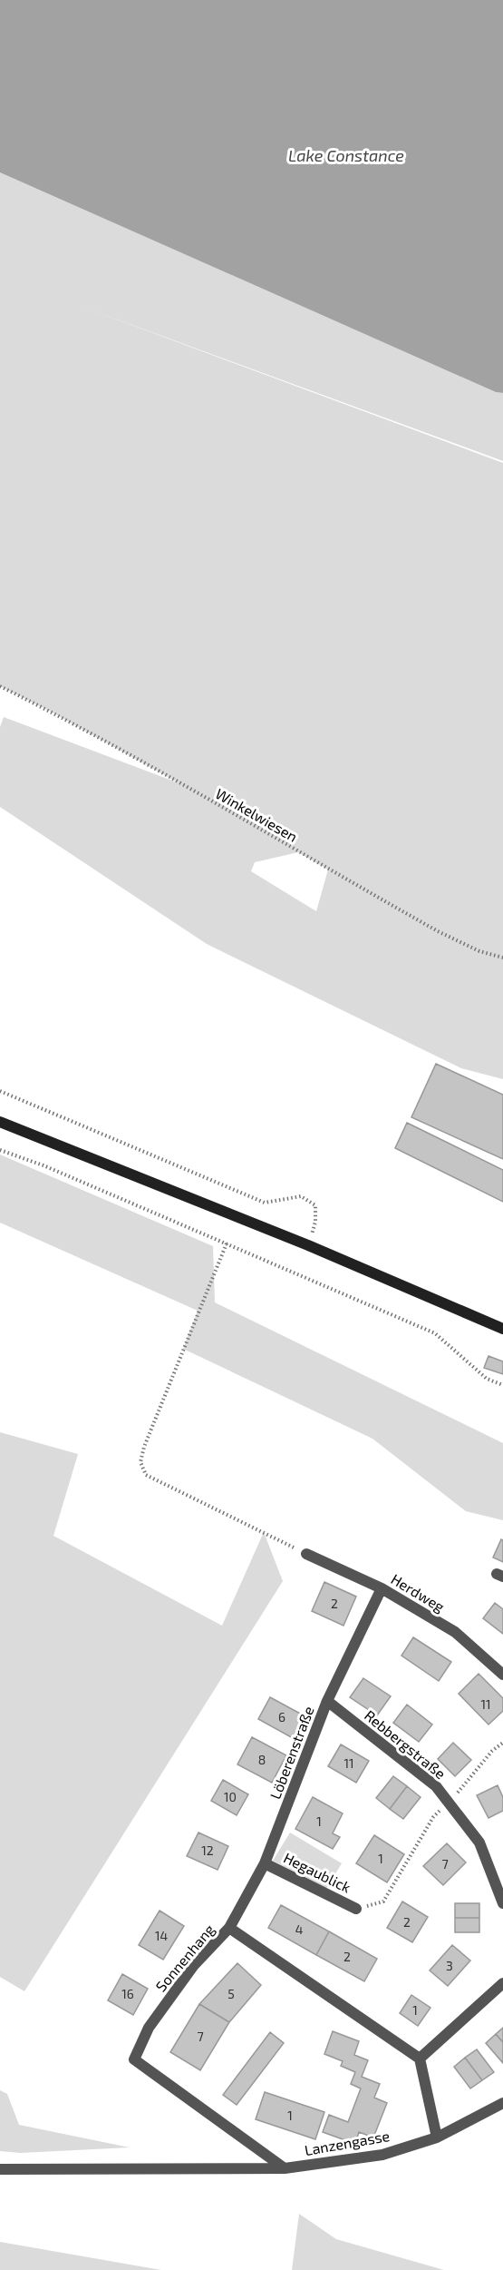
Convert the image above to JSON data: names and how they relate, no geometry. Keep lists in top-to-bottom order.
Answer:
{
  "streets": {
    "street": [
      "Herdweg",
      "Rebbergstraße",
      "Löberenstraße",
      "Hegaublick",
      "Sonnenhang",
      "Lanzengasse"
    ],
    "path": ["Winkelwiesen"]
  },
  "crossings": [
    ["Herdweg", "Löberenstraße"],
    ["Rebbergstraße", "Löberenstraße"],
    ["Löberenstraße", "Hegaublick"],
    ["Löberenstraße", "Sonnenhang"],
    ["Sonnenhang", "Lanzengasse"]
  ],
  "water": ["Lake Constance"],
  "house_numbers": [
    "2",
    "11",
    "6",
    "8",
    "11",
    "10",
    "1",
    "12",
    "1",
    "7",
    "2",
    "4",
    "14",
    "2",
    "3",
    "16",
    "5",
    "1",
    "7",
    "1"
  ]
}
